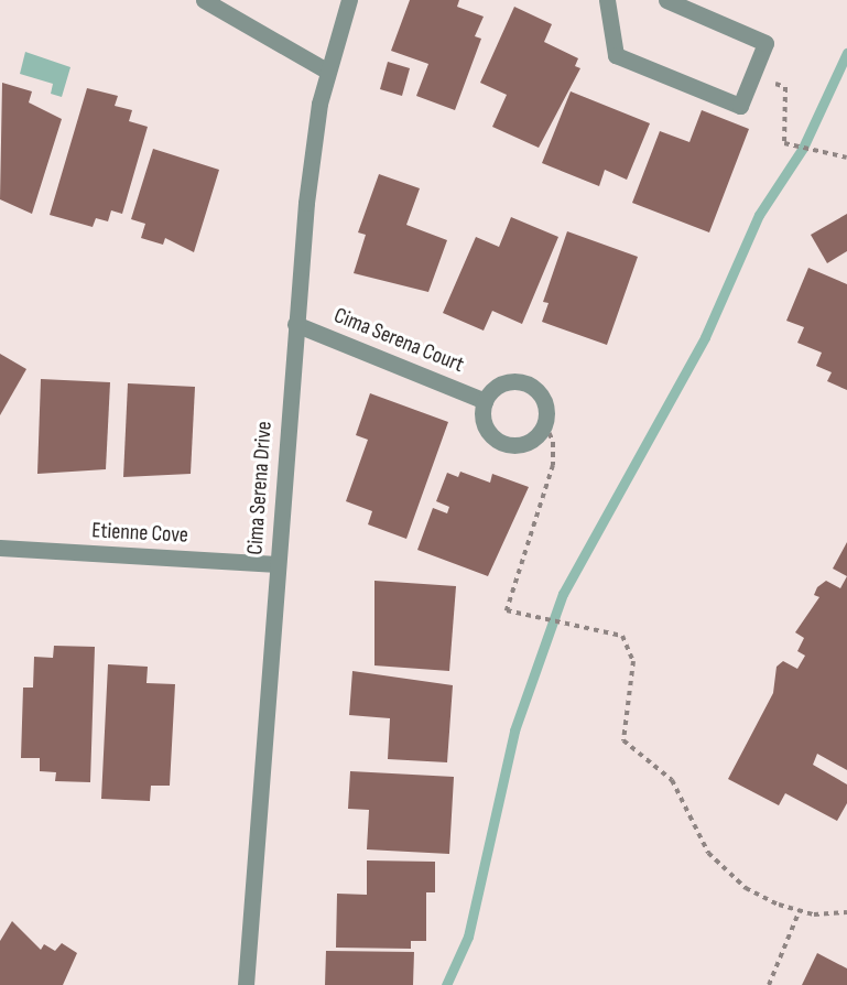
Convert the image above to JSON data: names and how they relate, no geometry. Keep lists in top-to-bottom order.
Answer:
{
  "streets": {
    "street": ["Cima Serena Court", "Cima Serena Drive", "Etienne Cove"]
  },
  "crossings": [
    ["Cima Serena Court", "Cima Serena Drive"],
    ["Cima Serena Drive", "Etienne Cove"]
  ]
}
